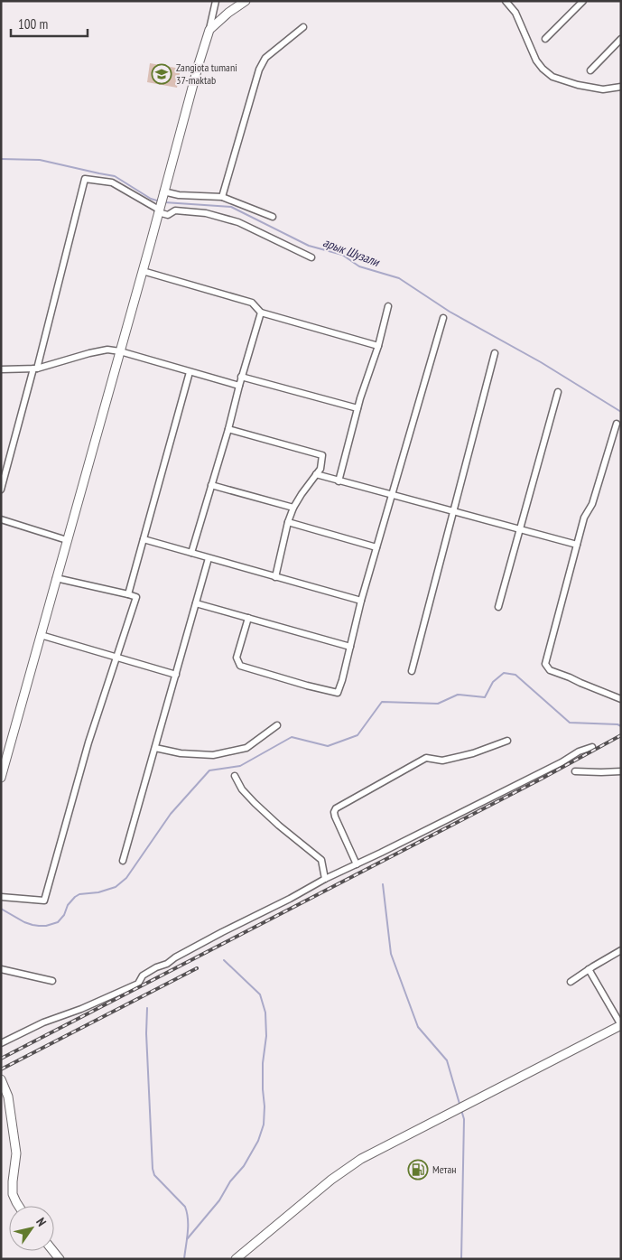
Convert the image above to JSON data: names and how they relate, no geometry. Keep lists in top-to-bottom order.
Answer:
{
  "water": ["арык Шузали"],
  "places": {
    "school or university": ["Zangiota tumani 37-maktab"],
    "fuel station": ["Метан"]
  },
  "scale_bar": "100 m",
  "north": "top right"
}
